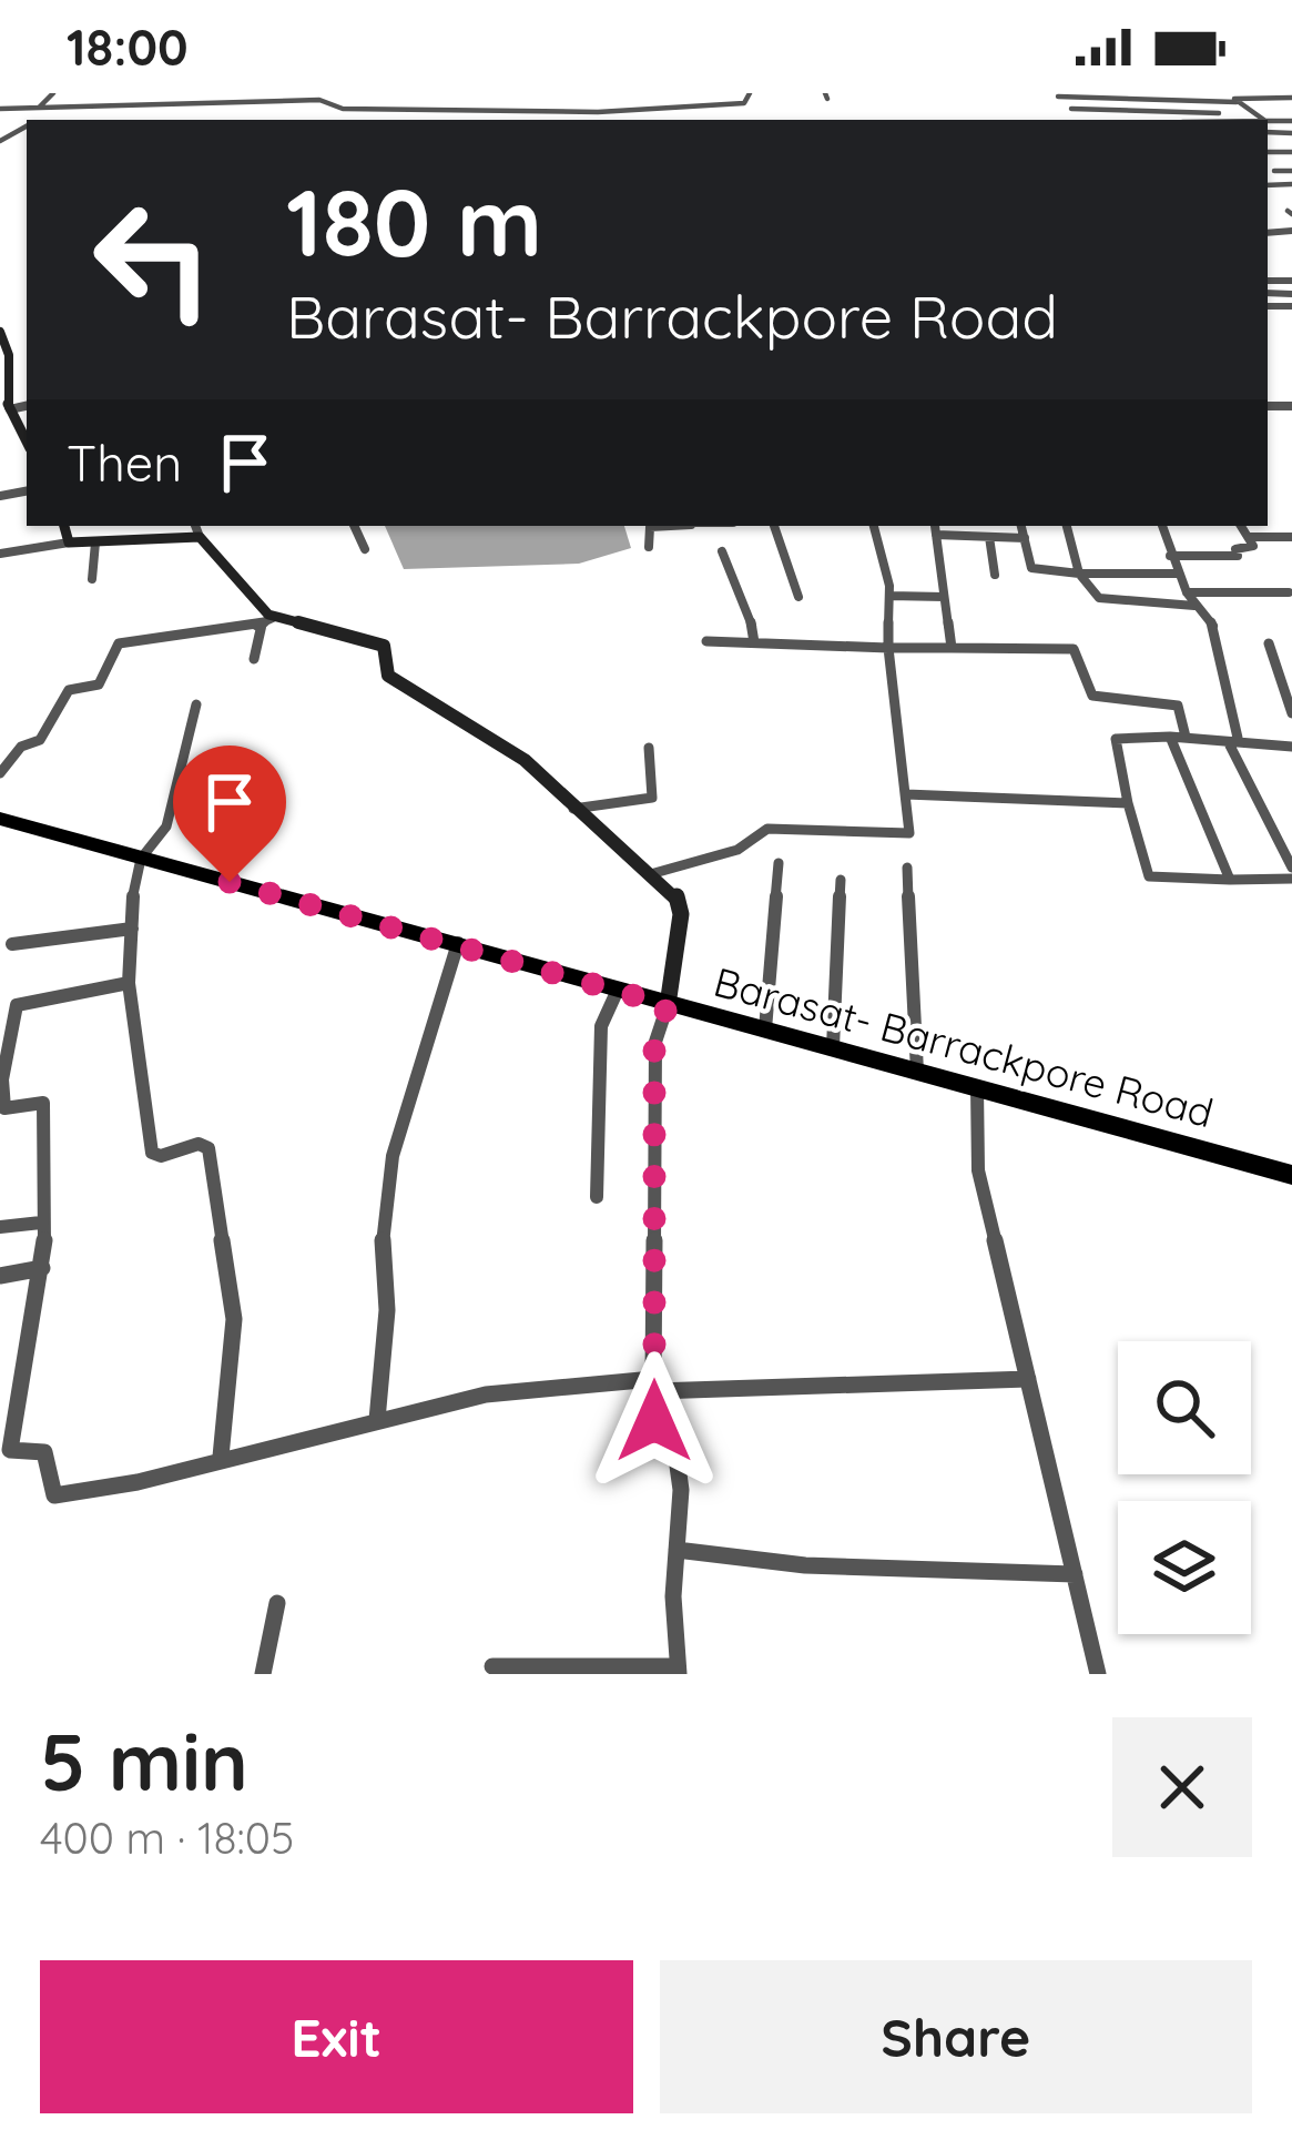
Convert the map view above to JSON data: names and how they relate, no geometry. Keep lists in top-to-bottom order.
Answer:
{
  "streets": {
    "main road": ["Barasat- Barrackpore Road"]
  },
  "page": {
    "status": "18:00",
    "turn": ["180 m", "Barasat- Barrackpore Road"],
    "then": "Then",
    "heading": ["5 min", "400 m · 18:05"],
    "buttons": ["Exit", "Share"]
  }
}
